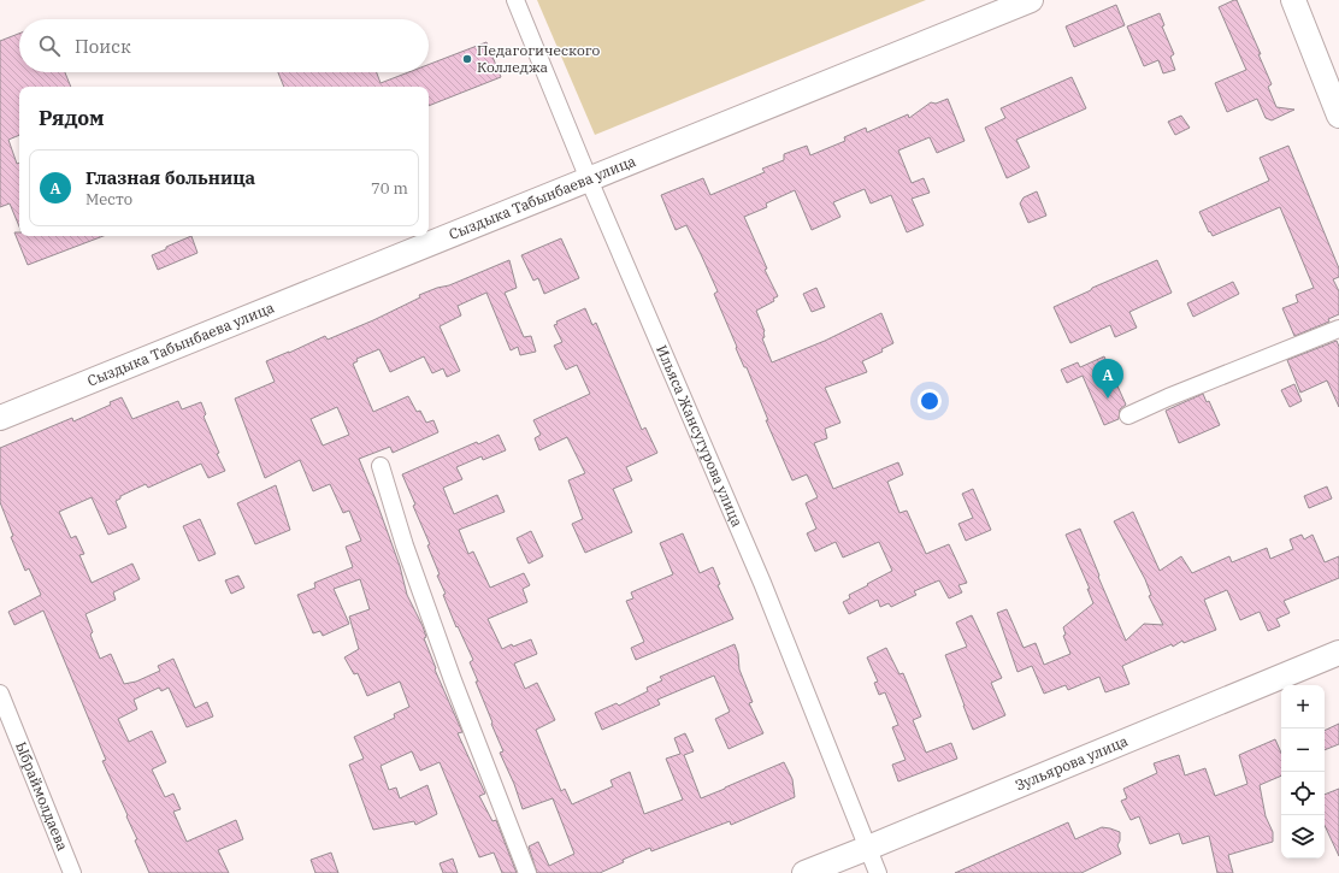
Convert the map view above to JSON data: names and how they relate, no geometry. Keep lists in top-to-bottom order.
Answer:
{
  "streets": {
    "street": [
      "Сыздыка Табынбаева улица",
      "Ильяса Жансугурова улица",
      "Зульярова улица",
      "Ыбраймолдаева"
    ]
  },
  "crossings": [
    ["Сыздыка Табынбаева улица", "Ильяса Жансугурова улица"],
    ["Ильяса Жансугурова улица", "Зульярова улица"]
  ],
  "places": ["Педагогического Колледжа"],
  "page": {
    "search": "Поиск",
    "heading": "Рядом",
    "list": [
      {
        "mark": "A",
        "name": "Глазная больница",
        "note": "Место",
        "value": "70 m"
      }
    ],
    "pins": "A",
    "map_buttons": ["+", "−"]
  }
}
